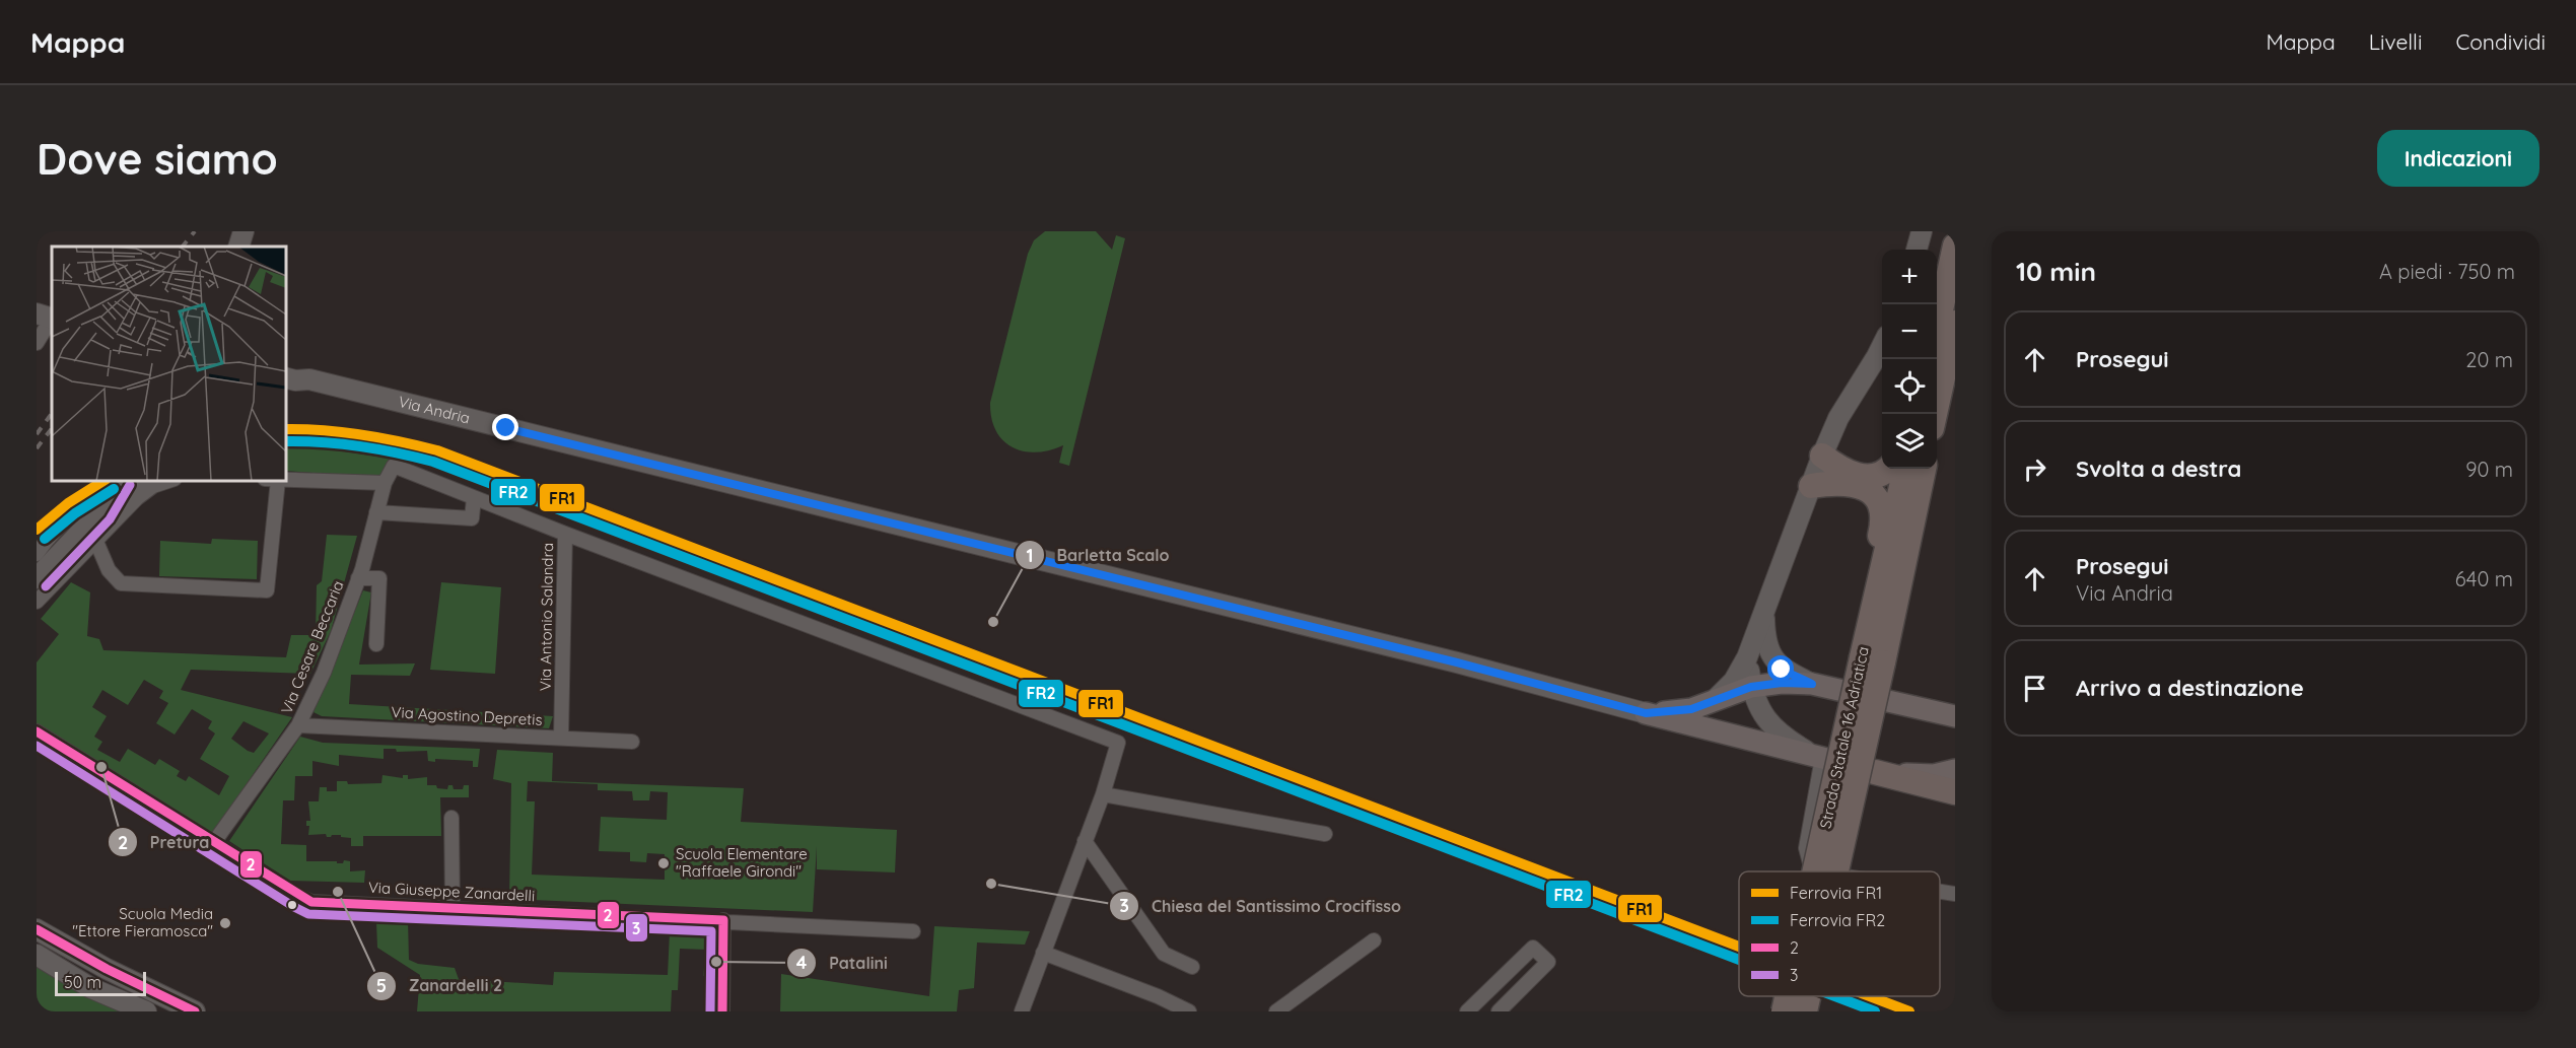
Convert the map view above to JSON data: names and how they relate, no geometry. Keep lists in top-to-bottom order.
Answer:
{
  "streets": {
    "highway": ["Strada Statale 16 Adriatica"],
    "main road": ["Via Andria"],
    "street": [
      "Via Antonio Salandra",
      "Via Cesare Beccaria",
      "Via Agostino Depretis",
      "Via Giuseppe Zanardelli"
    ]
  },
  "crossings": [
    ["Via Antonio Salandra", "Via Agostino Depretis"],
    ["Via Cesare Beccaria", "Via Agostino Depretis"],
    ["Via Cesare Beccaria", "Via Giuseppe Zanardelli"]
  ],
  "places": [
    "Barletta Scalo",
    "Pretura",
    "Scuola Elementare \"Raffaele Girondi\"",
    "Chiesa del Santissimo Crocifisso",
    "Zanardelli 2",
    "Scuola Media \"Ettore Fieramosca\"",
    "Patalini"
  ],
  "lines": [
    "rail line FR1",
    "rail line FR2",
    "transit line 3",
    "transit line 2"
  ],
  "legend": [
    "Ferrovia FR1",
    "Ferrovia FR2",
    "2",
    "3"
  ],
  "scale_bar": "50 m",
  "page": {
    "header": "Mappa",
    "nav": ["Mappa", "Livelli", "Condividi"],
    "buttons": "Indicazioni",
    "title": "Dove siamo",
    "heading": ["10 min", "A piedi · 750 m"],
    "map_buttons": ["+", "−"],
    "list": [
      ["Prosegui", "20 m"],
      ["Svolta a destra", "90 m"],
      ["Prosegui", "Via Andria", "640 m"],
      "Arrivo a destinazione"
    ],
    "scale": "50 m"
  }
}
